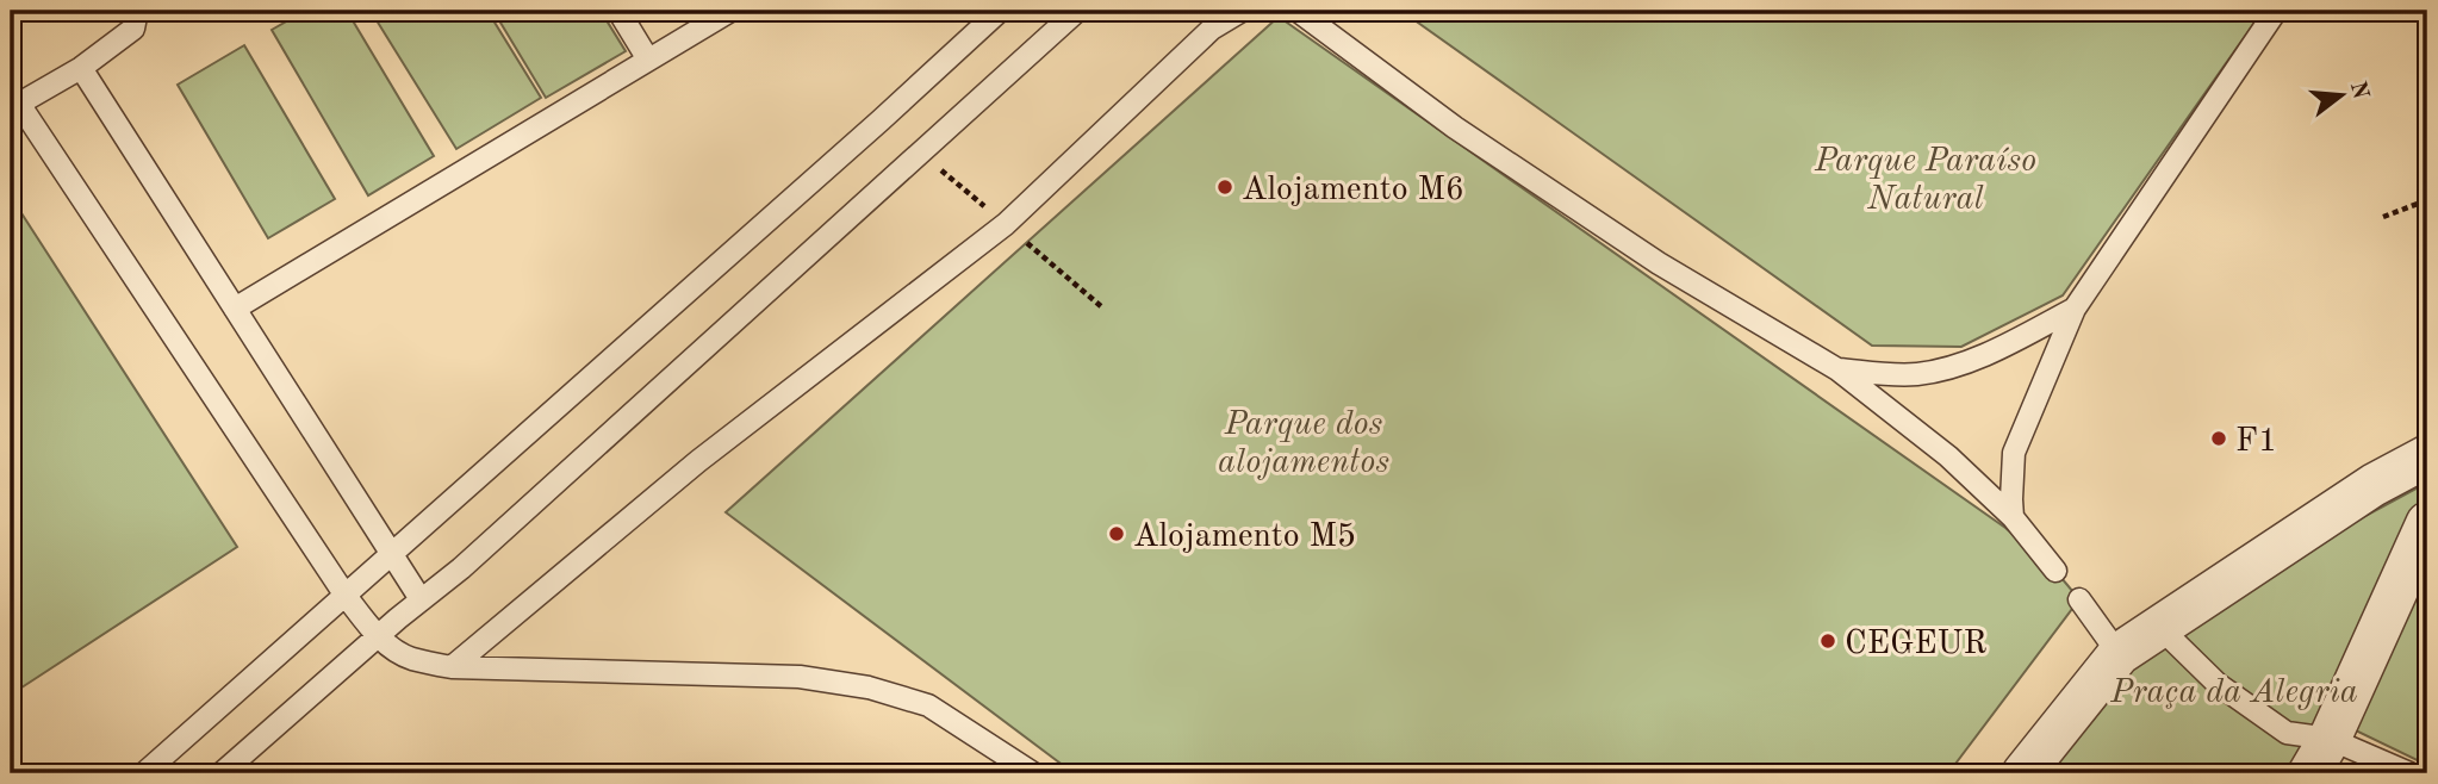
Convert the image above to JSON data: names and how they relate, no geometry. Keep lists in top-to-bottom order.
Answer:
{
  "parks": ["Parque Paraíso Natural", "Parque dos alojamentos", "Praça da Alegria"],
  "places": [
    "Alojamento M6",
    "F1",
    "Alojamento M5",
    "CEGEUR"
  ],
  "north": "right"
}
